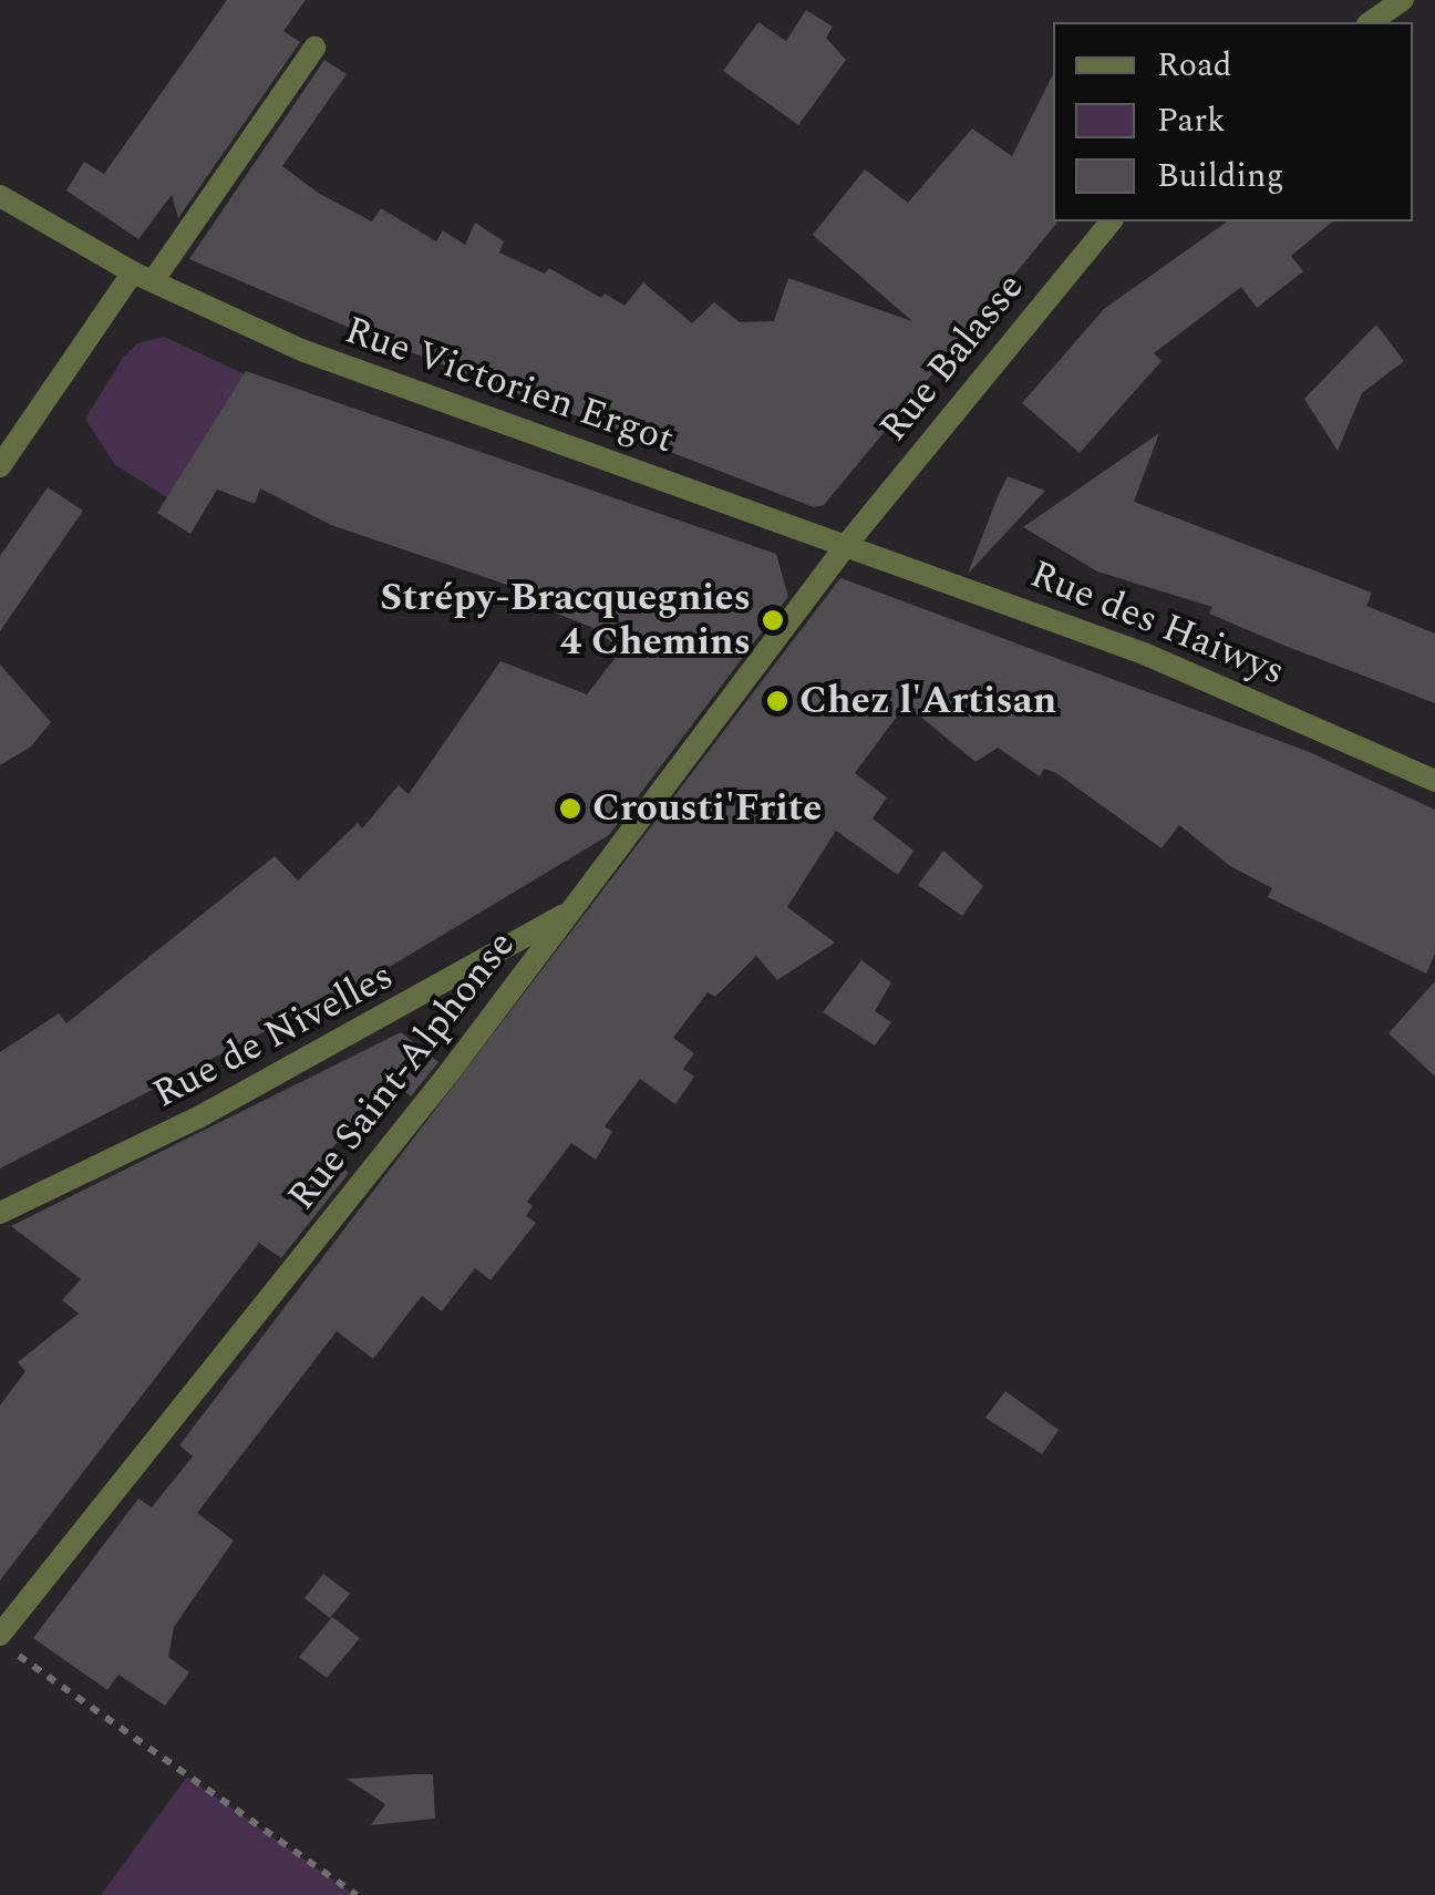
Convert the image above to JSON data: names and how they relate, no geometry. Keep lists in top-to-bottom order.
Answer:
{
  "streets": {
    "street": [
      "Rue Balasse",
      "Rue Victorien Ergot",
      "Rue des Haiwys",
      "Rue de Nivelles",
      "Rue Saint-Alphonse"
    ]
  },
  "crossings": [
    ["Rue Balasse", "Rue Victorien Ergot"],
    ["Rue Balasse", "Rue des Haiwys"],
    ["Rue Balasse", "Rue Saint-Alphonse"],
    ["Rue Victorien Ergot", "Rue des Haiwys"],
    ["Rue Victorien Ergot", "Rue Saint-Alphonse"],
    ["Rue des Haiwys", "Rue Saint-Alphonse"],
    ["Rue de Nivelles", "Rue Saint-Alphonse"]
  ],
  "places": ["Strépy-Bracquegnies 4 Chemins", "Chez l'Artisan", "Crousti'Frite"],
  "legend": ["Road", "Park", "Building"]
}
